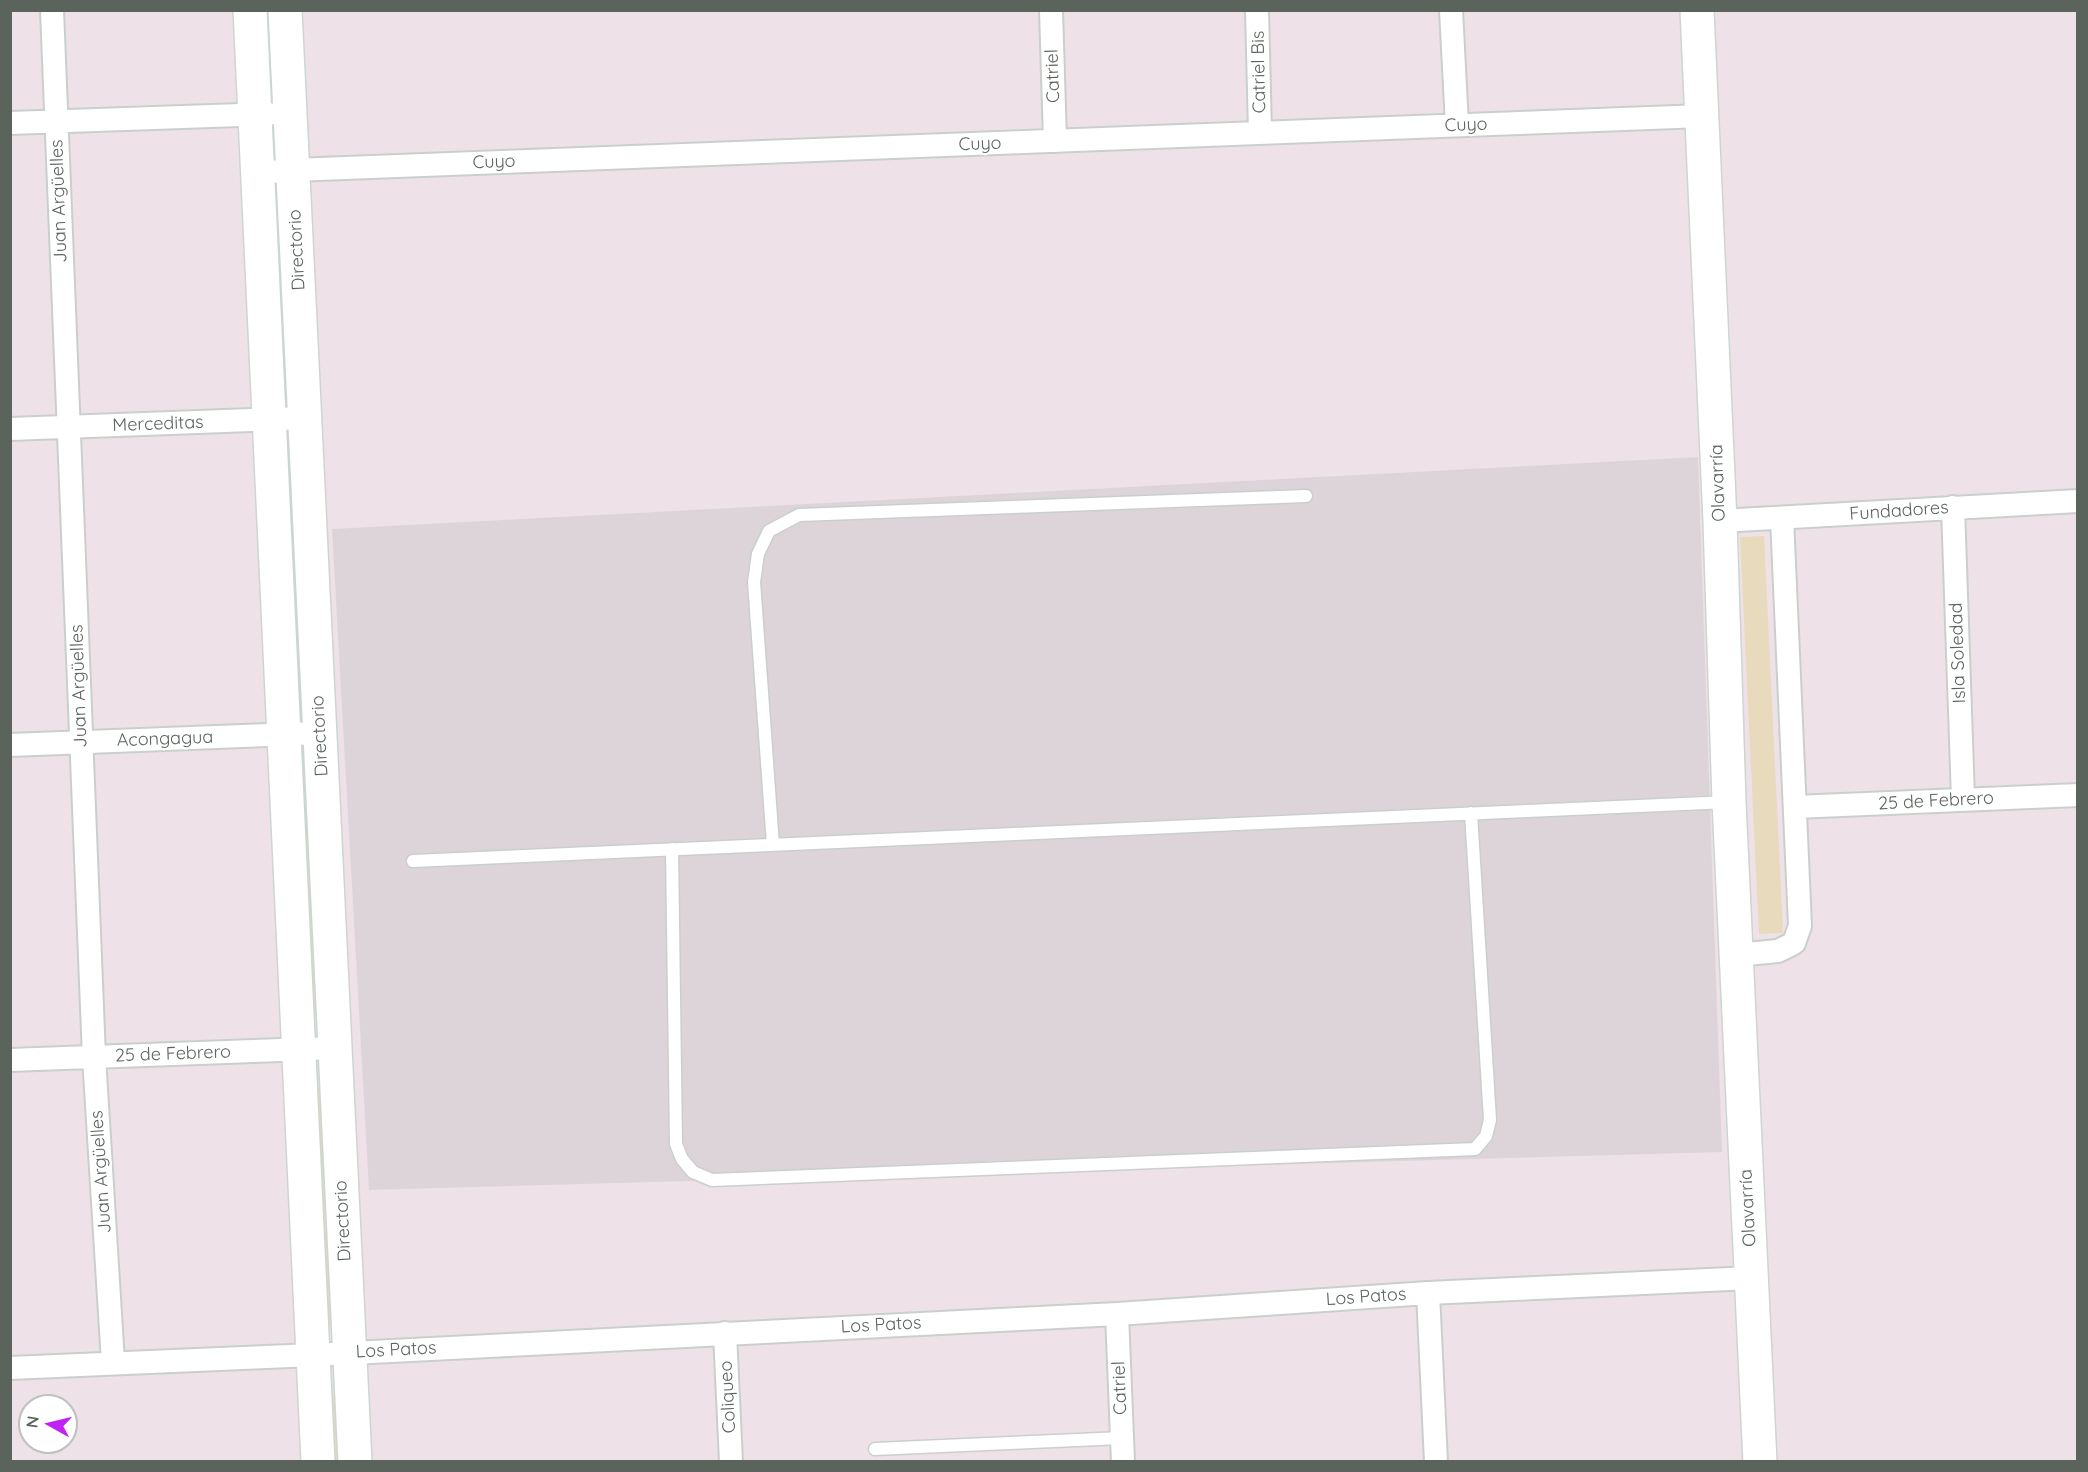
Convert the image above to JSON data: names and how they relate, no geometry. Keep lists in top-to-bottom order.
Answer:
{
  "streets": {
    "main road": ["Directorio", "Olavarría"],
    "street": [
      "Catriel Bis",
      "Catriel",
      "Cuyo",
      "Juan Argüelles",
      "Merceditas",
      "Fundadores",
      "Isla Soledad",
      "Acongagua",
      "25 de Febrero",
      "Los Patos",
      "Coliqueo"
    ]
  },
  "crossings": [
    ["Catriel Bis", "Cuyo"],
    ["Catriel", "Cuyo"],
    ["Catriel", "Los Patos"],
    ["Cuyo", "Directorio"],
    ["Cuyo", "Olavarría"],
    ["Juan Argüelles", "Merceditas"],
    ["Juan Argüelles", "Acongagua"],
    ["Juan Argüelles", "25 de Febrero"],
    ["Juan Argüelles", "Los Patos"],
    ["Directorio", "Merceditas"],
    ["Directorio", "Acongagua"],
    ["Directorio", "25 de Febrero"],
    ["Directorio", "Los Patos"],
    ["Olavarría", "Fundadores"],
    ["Olavarría", "Los Patos"],
    ["Fundadores", "Isla Soledad"],
    ["Isla Soledad", "25 de Febrero"],
    ["Los Patos", "Coliqueo"]
  ],
  "north": "left"
}
